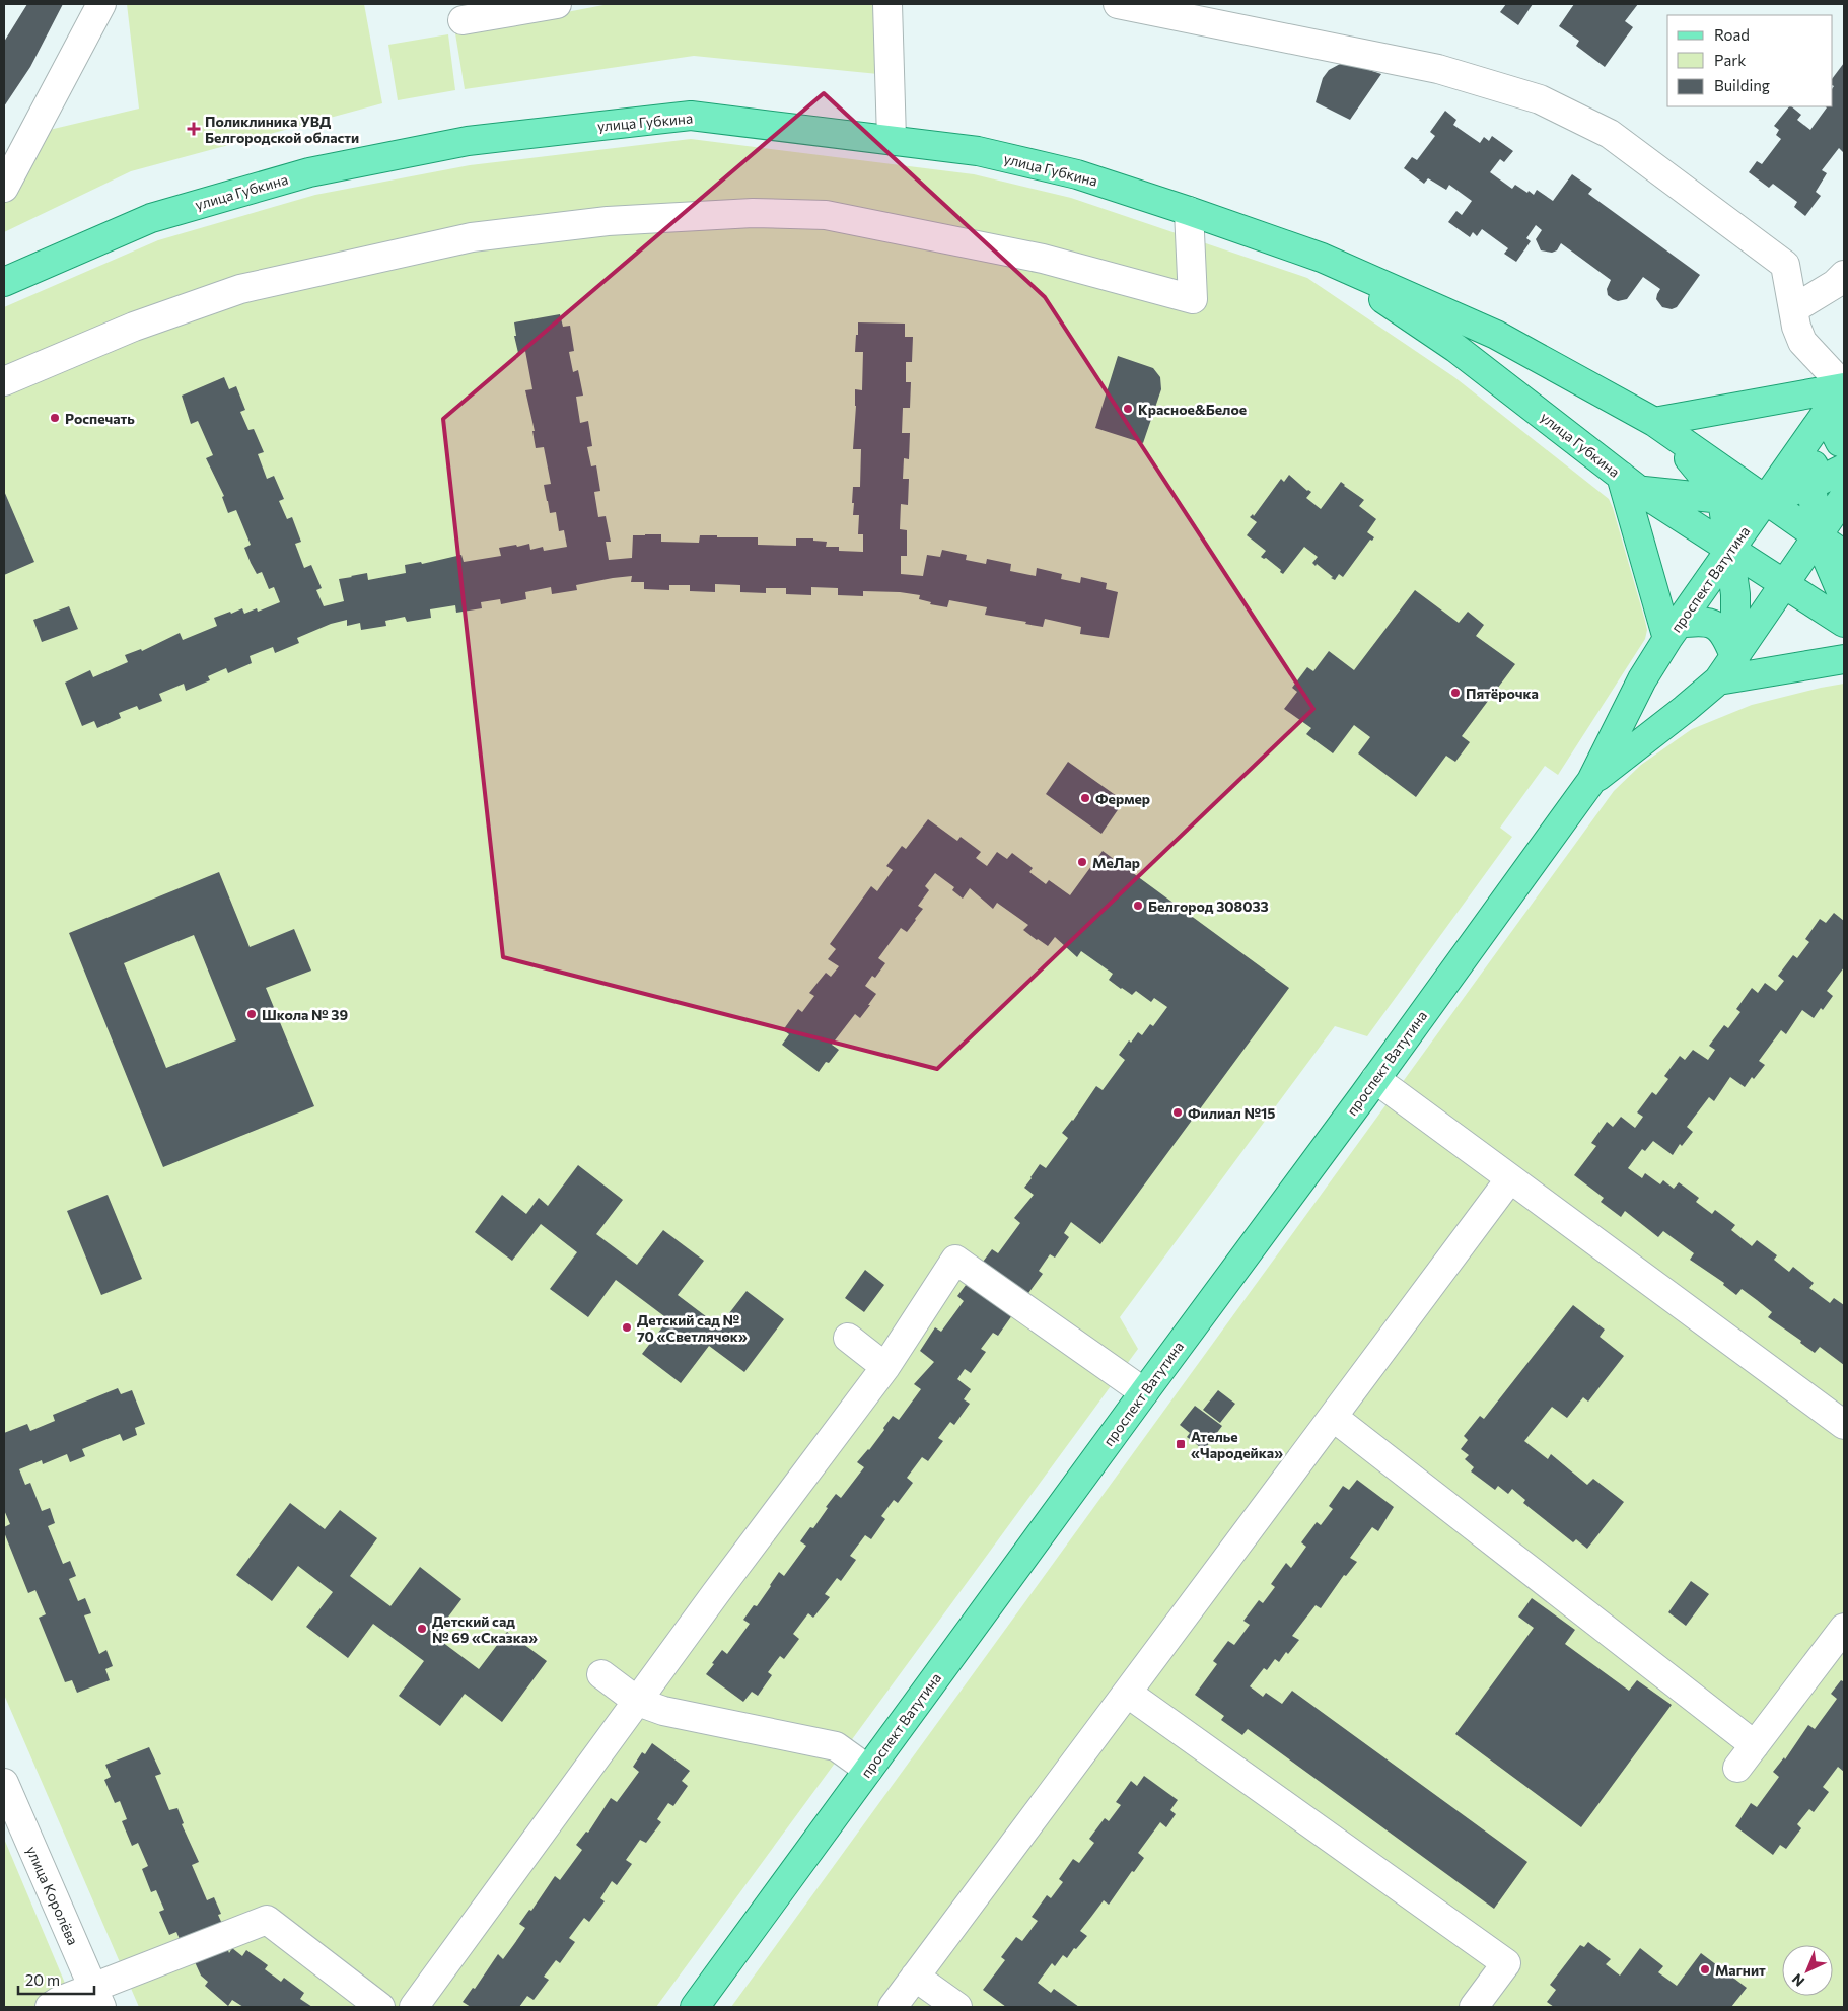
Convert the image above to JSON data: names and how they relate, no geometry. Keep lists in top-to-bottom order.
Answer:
{
  "streets": {
    "main road": ["улица Губкина", "проспект Ватутина"],
    "street": ["улица Королёва"]
  },
  "crossings": [
    ["улица Губкина", "проспект Ватутина"]
  ],
  "places": {
    "health": ["Поликлиника УВД Белгородской области"],
    "other": [
      "Красное&Белое",
      "Роспечать",
      "Пятёрочка",
      "Фермер",
      "МеЛар",
      "Белгород 308033",
      "Школа № 39",
      "Филиал №15",
      "Детский сад № 70 «Светлячок»",
      "Детский сад № 69 «Сказка»",
      "Магнит"
    ],
    "transit": ["Ателье «Чародейка»"]
  },
  "legend": ["Road", "Park", "Building"],
  "scale_bar": "20 m",
  "north": "bottom left"
}
